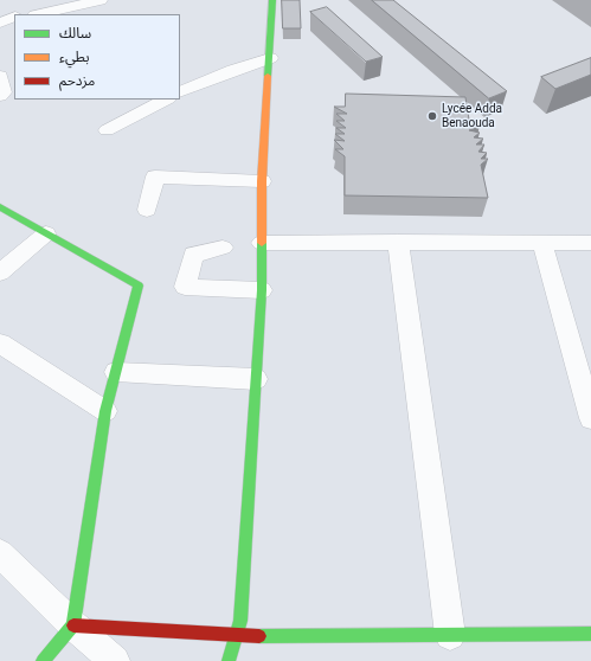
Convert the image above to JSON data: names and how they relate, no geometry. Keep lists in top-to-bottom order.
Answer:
{
  "places": ["Lycée Adda Benaouda"],
  "legend": ["سالك", "بطيء", "مزدحم"]
}
